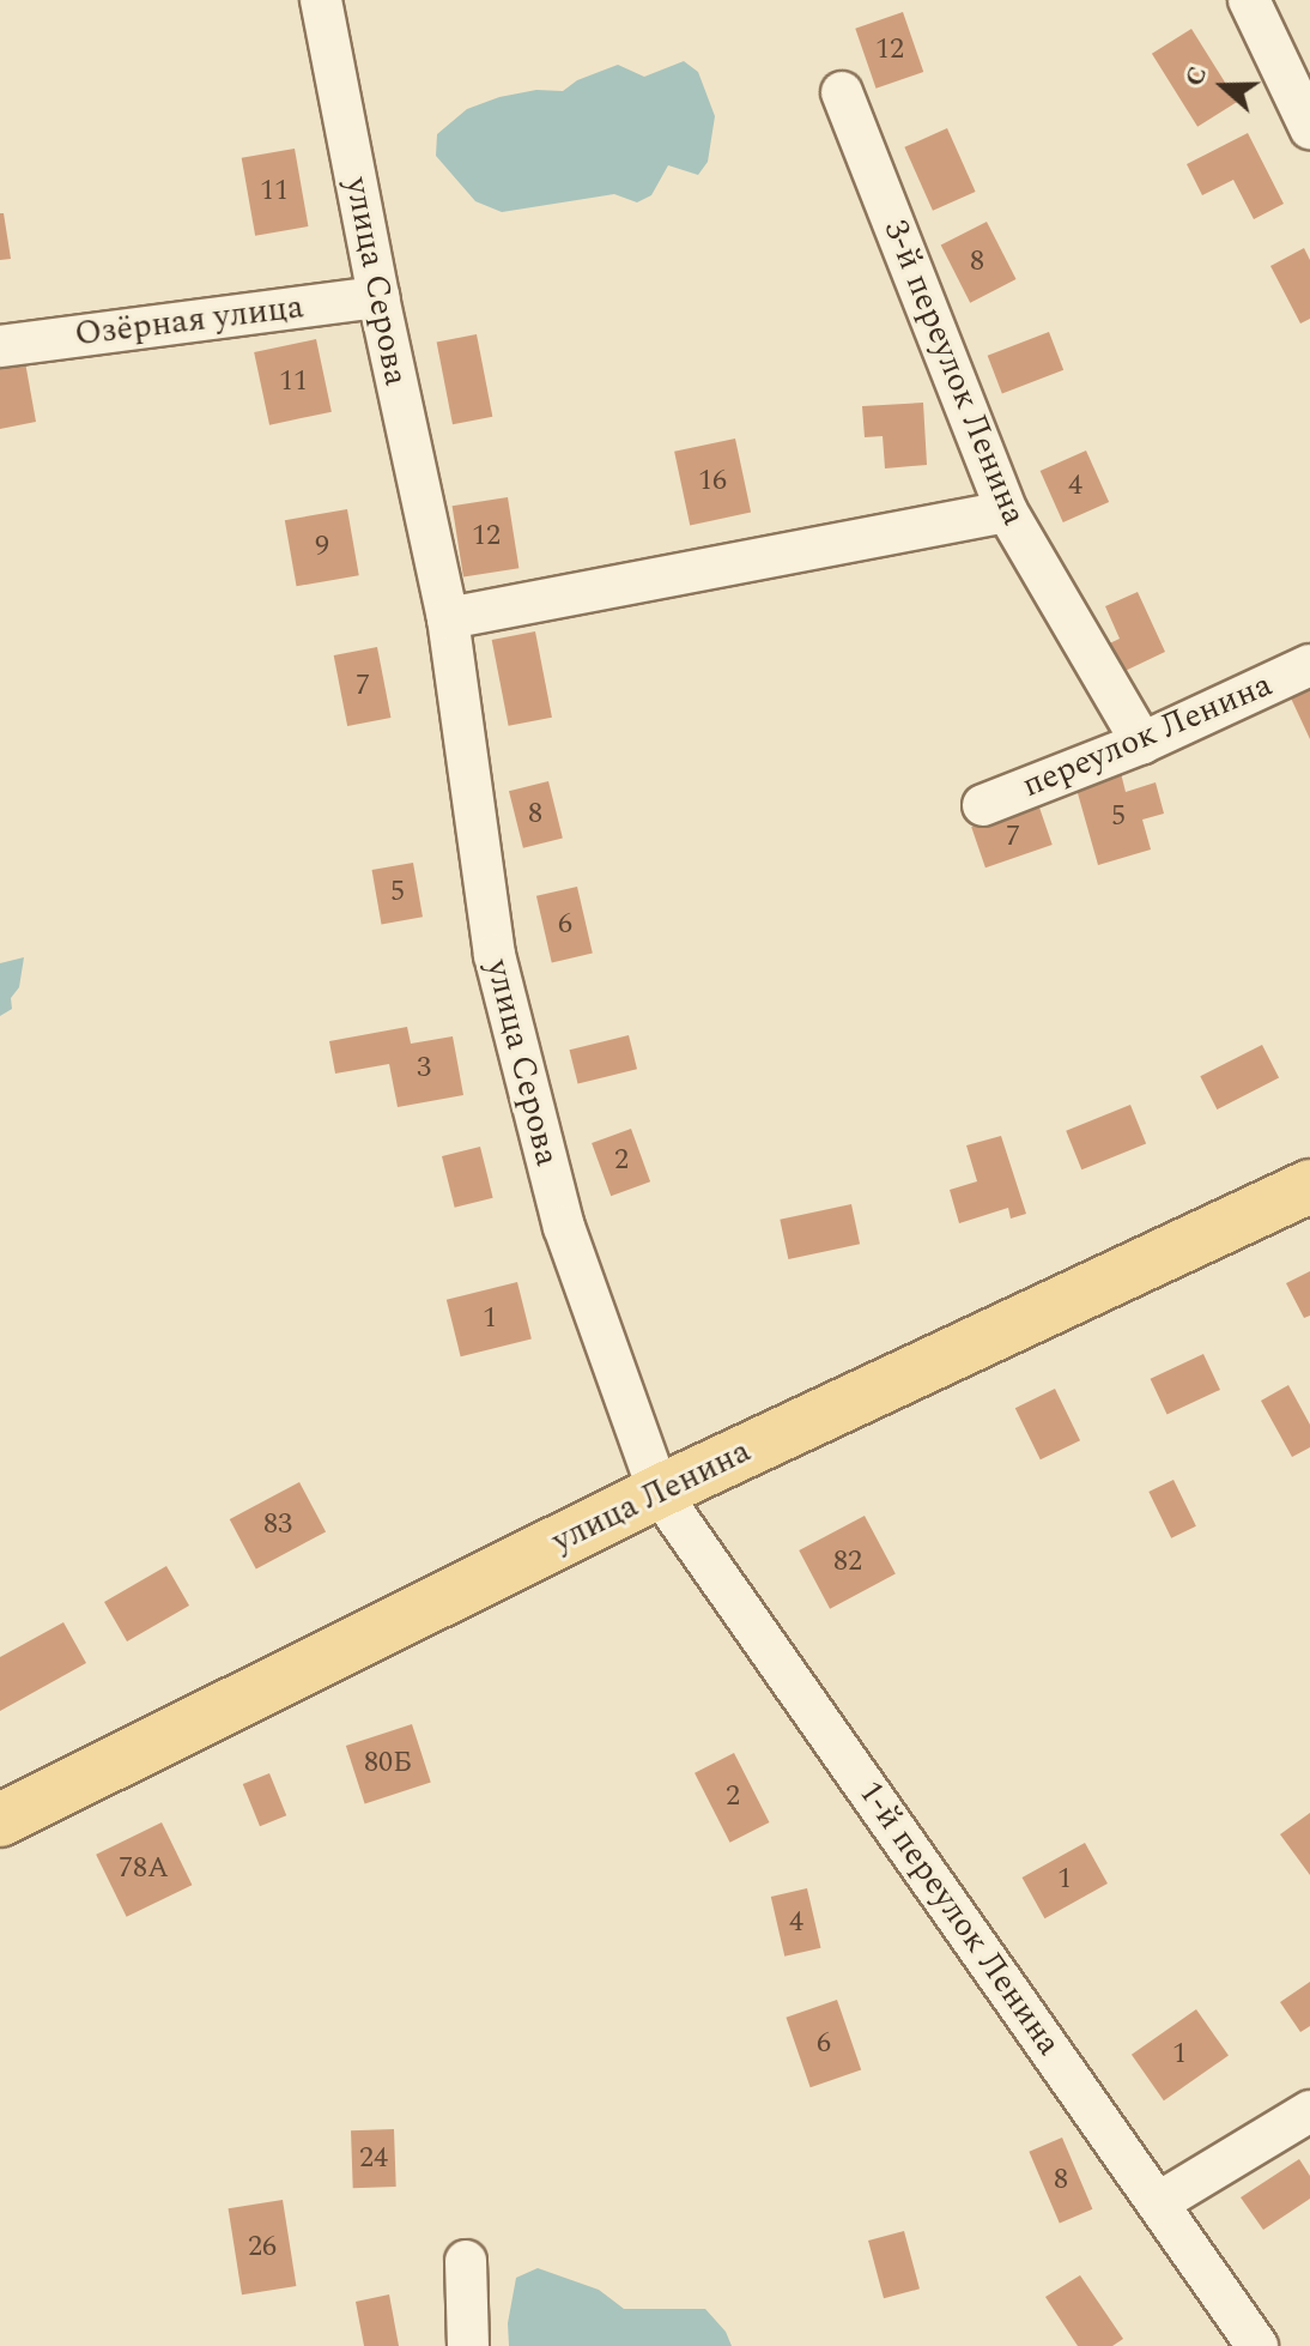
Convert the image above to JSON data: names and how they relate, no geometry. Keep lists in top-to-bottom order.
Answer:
{
  "streets": {
    "main road": ["улица Ленина"],
    "street": [
      "улица Серова",
      "Озёрная улица",
      "3-й переулок Ленина",
      "переулок Ленина",
      "1-й переулок Ленина"
    ]
  },
  "crossings": [
    ["улица Серова", "Озёрная улица"],
    ["улица Серова", "улица Ленина"],
    ["улица Серова", "1-й переулок Ленина"],
    ["3-й переулок Ленина", "переулок Ленина"],
    ["улица Ленина", "1-й переулок Ленина"]
  ],
  "house_numbers": [
    "12",
    "11",
    "8",
    "11",
    "16",
    "4",
    "12",
    "9",
    "7",
    "8",
    "5",
    "7",
    "5",
    "6",
    "3",
    "2",
    "1",
    "83",
    "82",
    "80Б",
    "2",
    "78А",
    "1",
    "4",
    "6",
    "1",
    "24",
    "8",
    "26"
  ],
  "north": "left"
}
